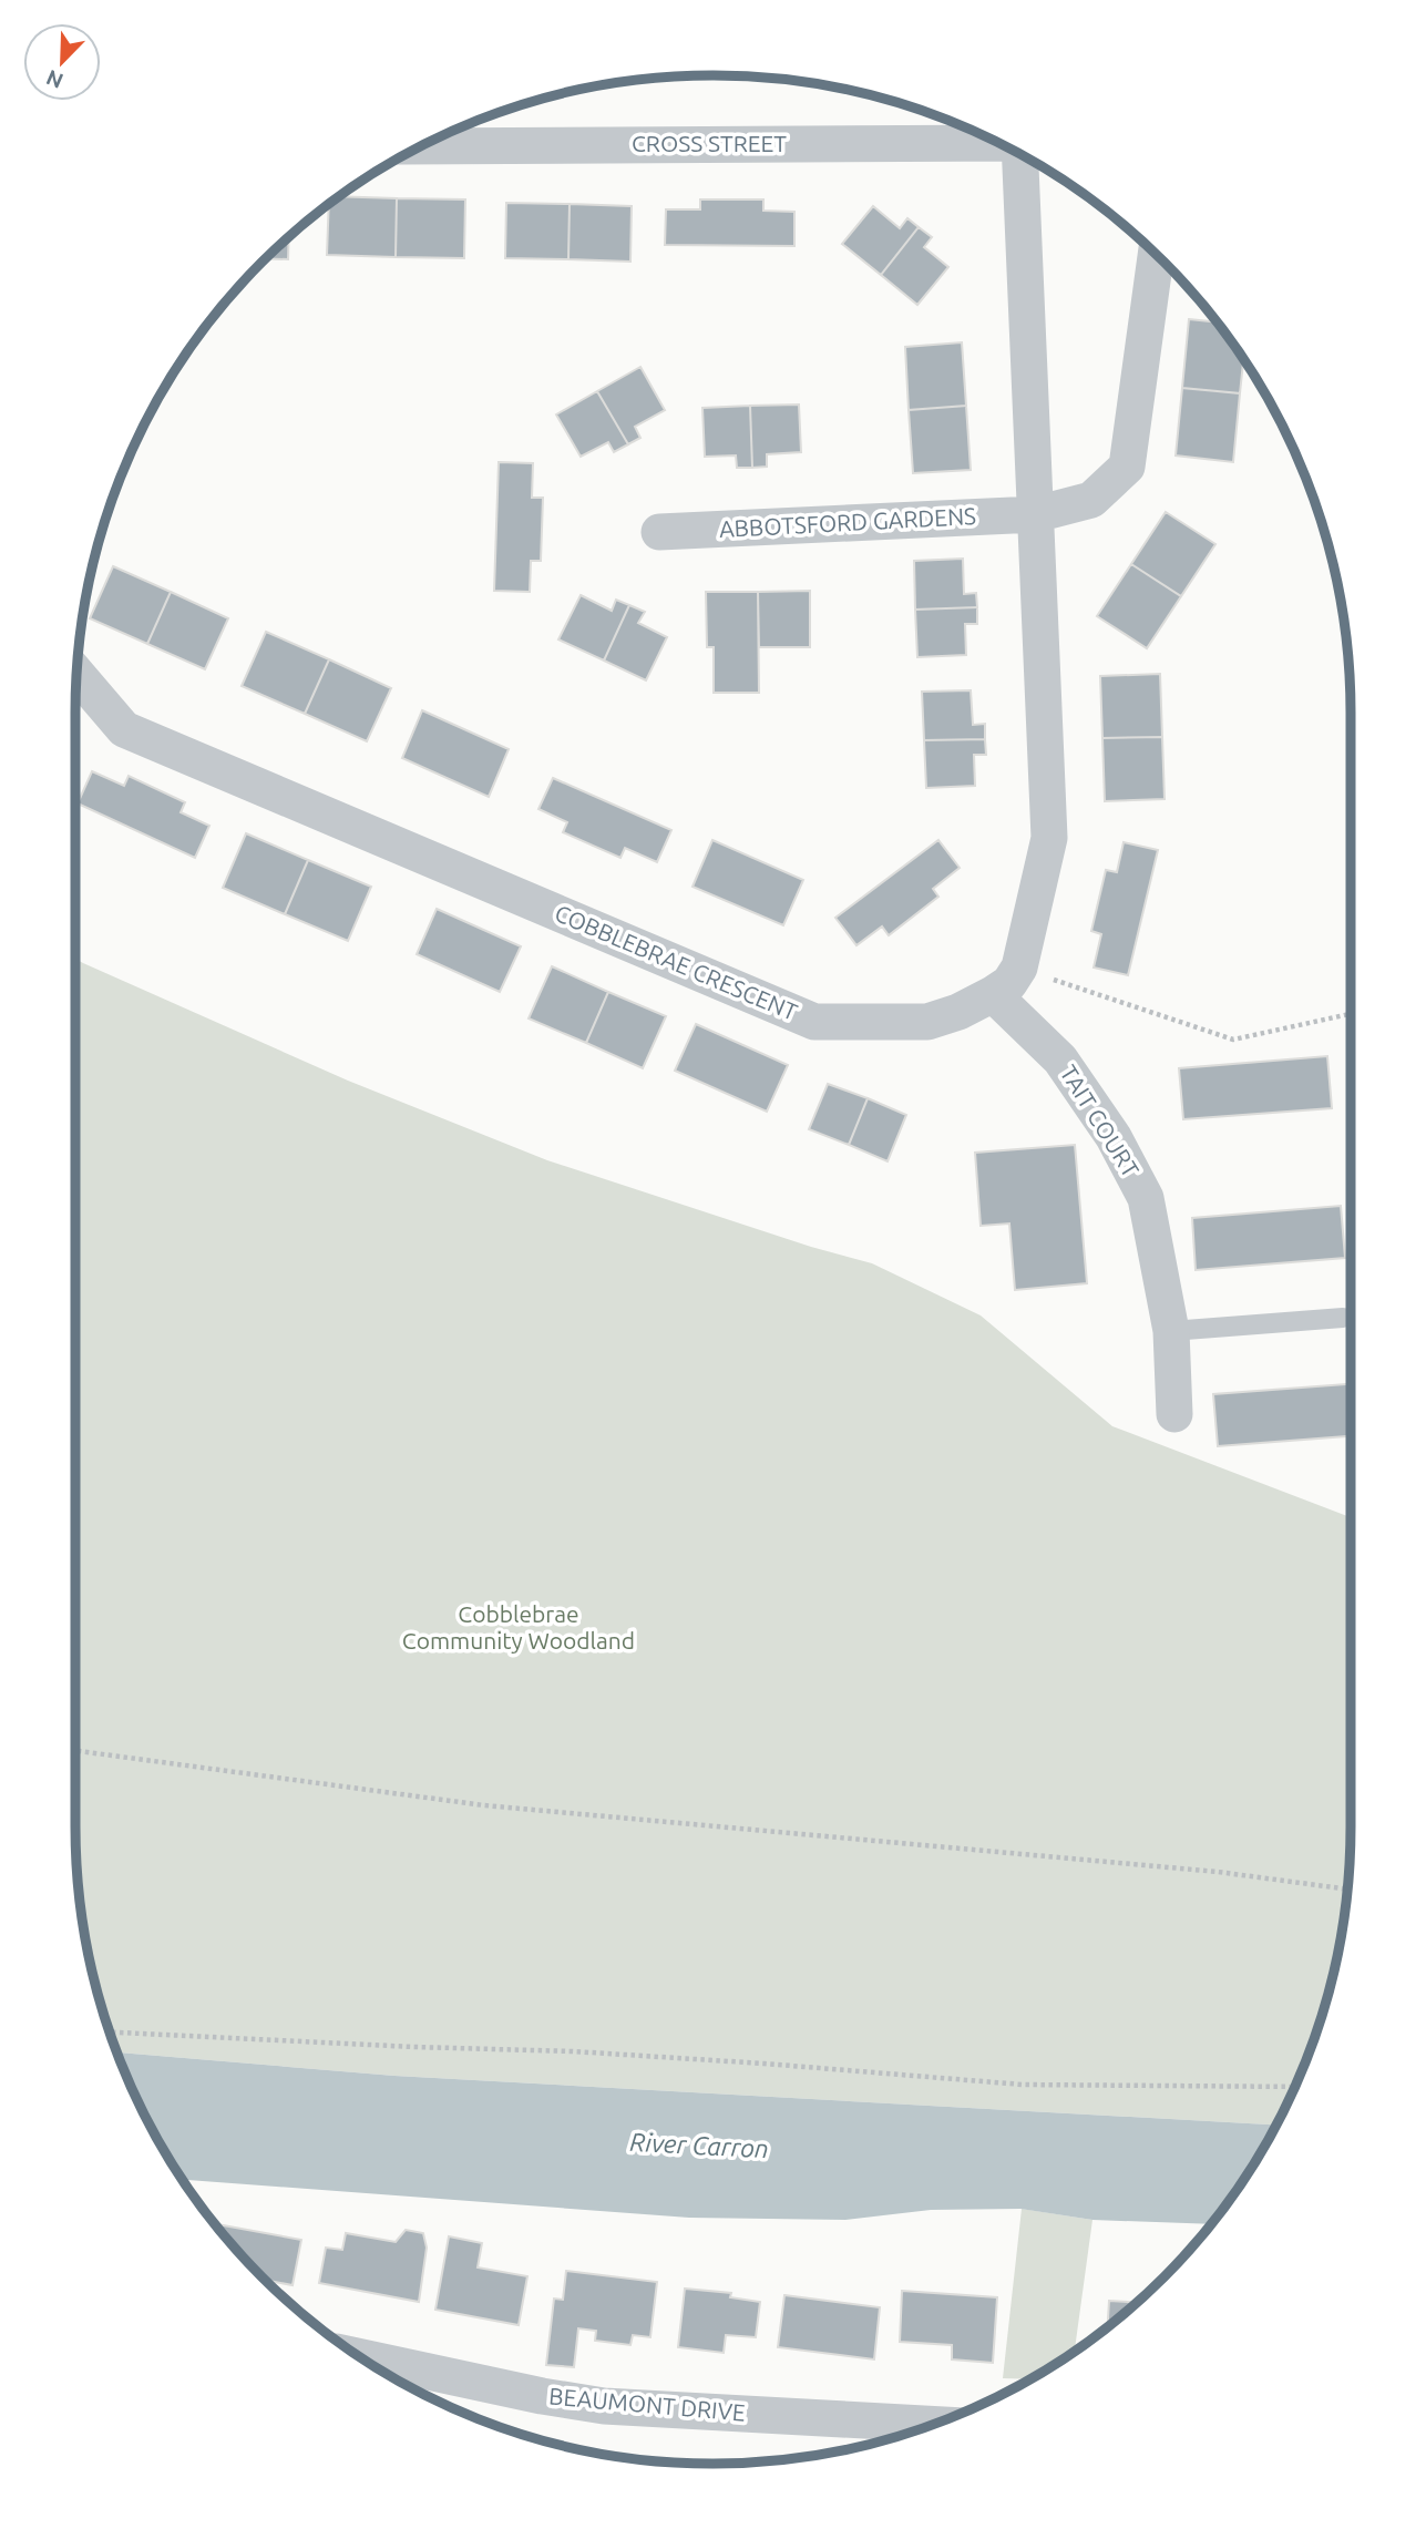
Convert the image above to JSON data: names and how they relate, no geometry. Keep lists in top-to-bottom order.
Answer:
{
  "streets": {
    "street": [
      "CROSS STREET",
      "ABBOTSFORD GARDENS",
      "COBBLEBRAE CRESCENT",
      "TAIT COURT",
      "BEAUMONT DRIVE"
    ]
  },
  "crossings": [
    ["COBBLEBRAE CRESCENT", "TAIT COURT"]
  ],
  "water": ["River Carron"],
  "parks": ["Cobblebrae Community Woodland"],
  "north": "bottom left"
}
